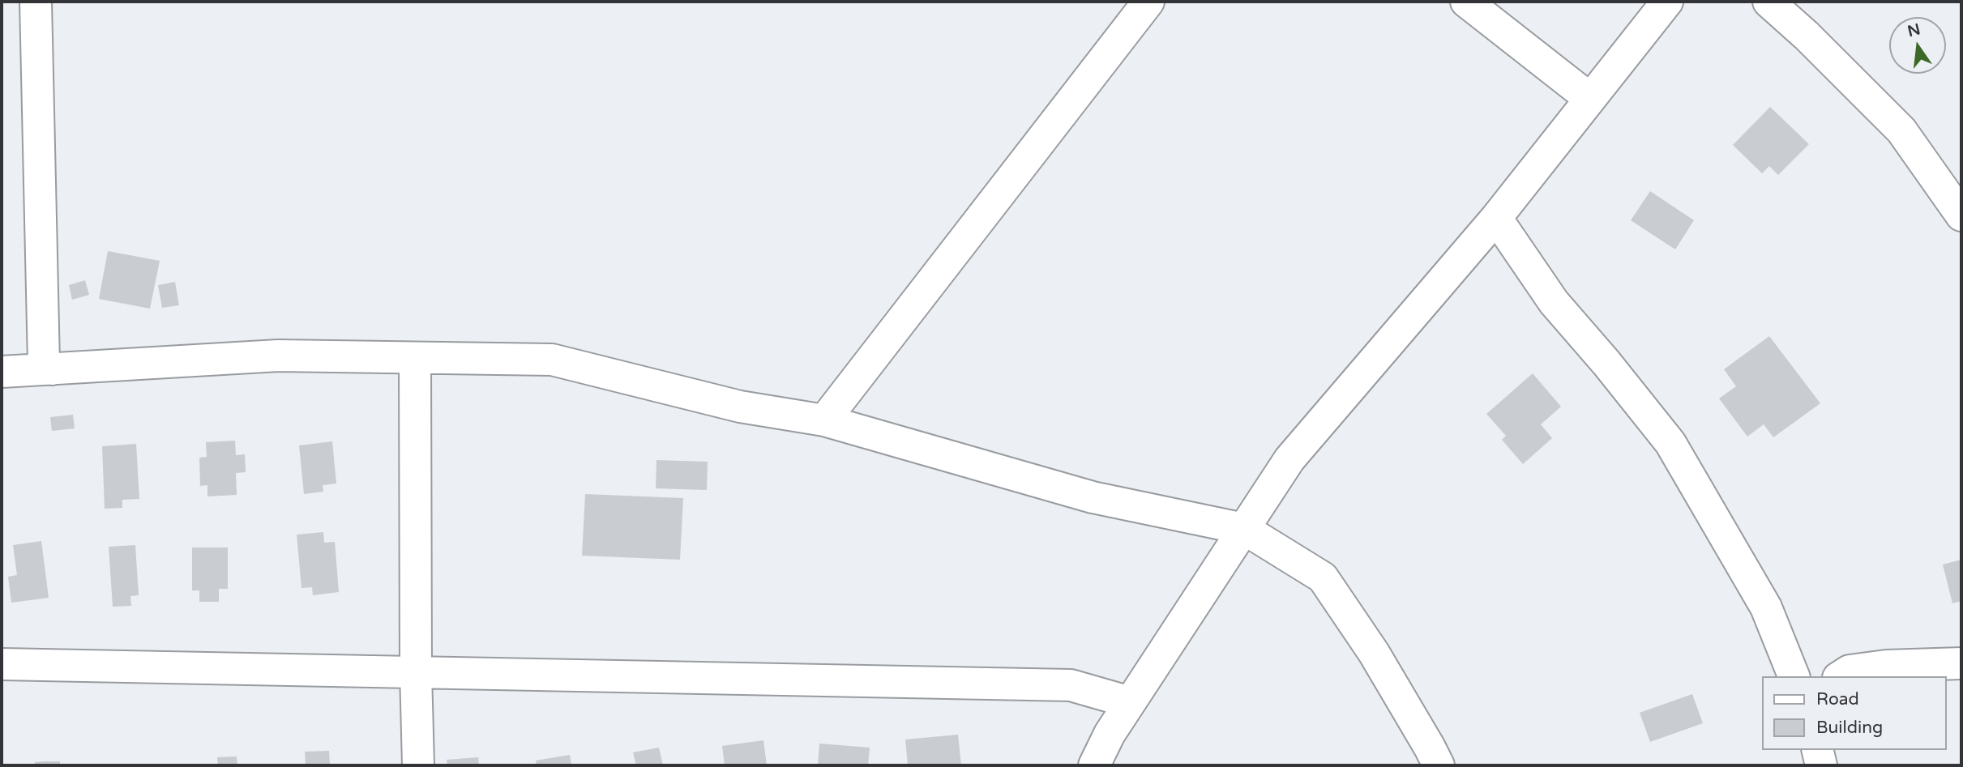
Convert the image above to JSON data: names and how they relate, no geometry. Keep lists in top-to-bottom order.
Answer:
{
  "legend": ["Road", "Building"],
  "north": "top"
}
